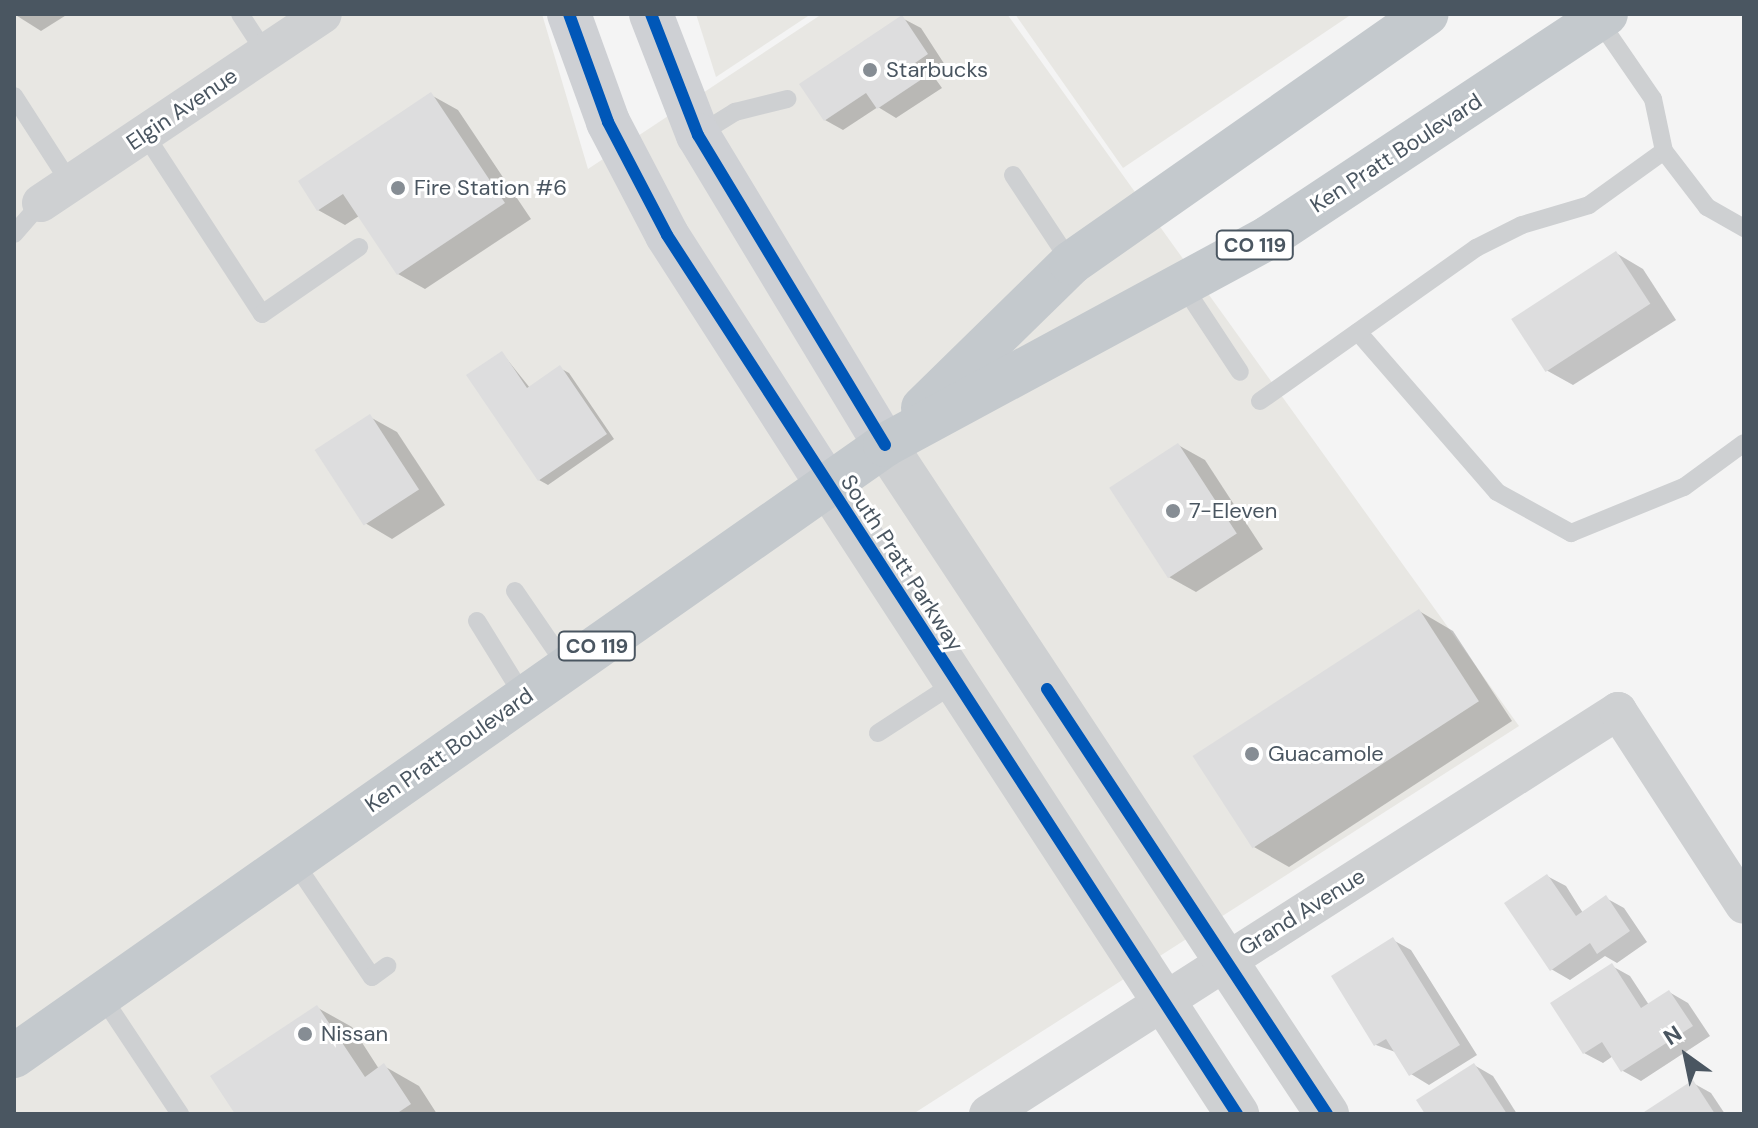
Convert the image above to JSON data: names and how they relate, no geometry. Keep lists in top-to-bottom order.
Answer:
{
  "streets": {
    "highway": ["Ken Pratt Boulevard", "CO 119"],
    "main road": ["South Pratt Parkway"],
    "street": ["Elgin Avenue", "Grand Avenue"]
  },
  "crossings": [
    ["Ken Pratt Boulevard", "South Pratt Parkway"],
    ["South Pratt Parkway", "Grand Avenue"]
  ],
  "places": [
    "Starbucks",
    "Fire Station #6",
    "7-Eleven",
    "Guacamole",
    "Nissan"
  ],
  "north": "top left"
}
